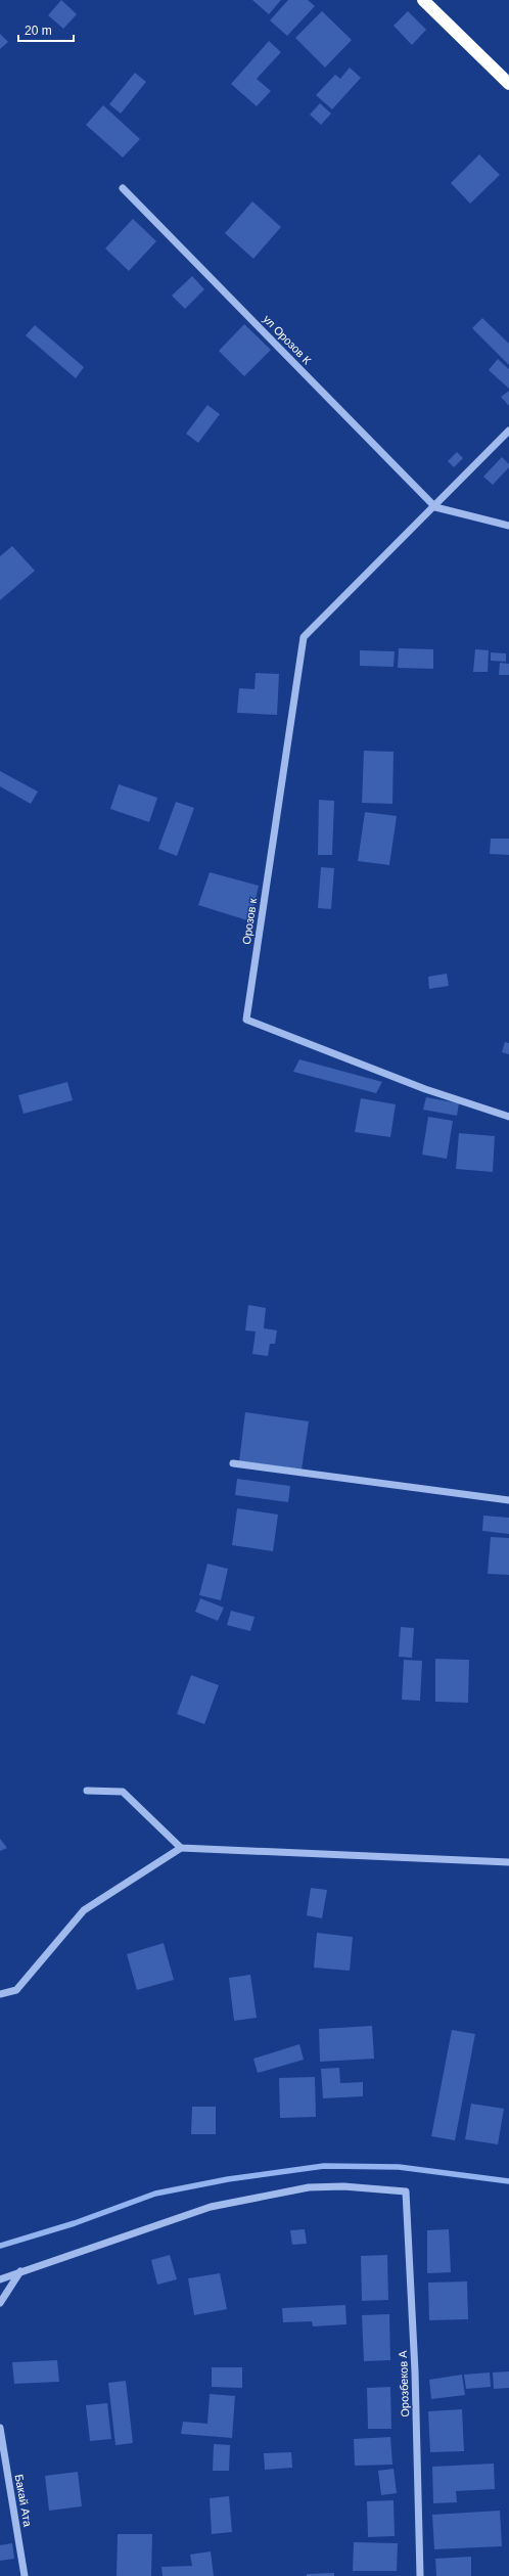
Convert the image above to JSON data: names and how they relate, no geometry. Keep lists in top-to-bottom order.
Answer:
{
  "streets": {
    "street": [
      "ул Орозов К",
      "Орозов к",
      "Орозбеков А",
      "Бакай Ата"
    ]
  },
  "crossings": [
    ["ул Орозов К", "Орозов к"]
  ],
  "scale_bar": "20 m"
}
